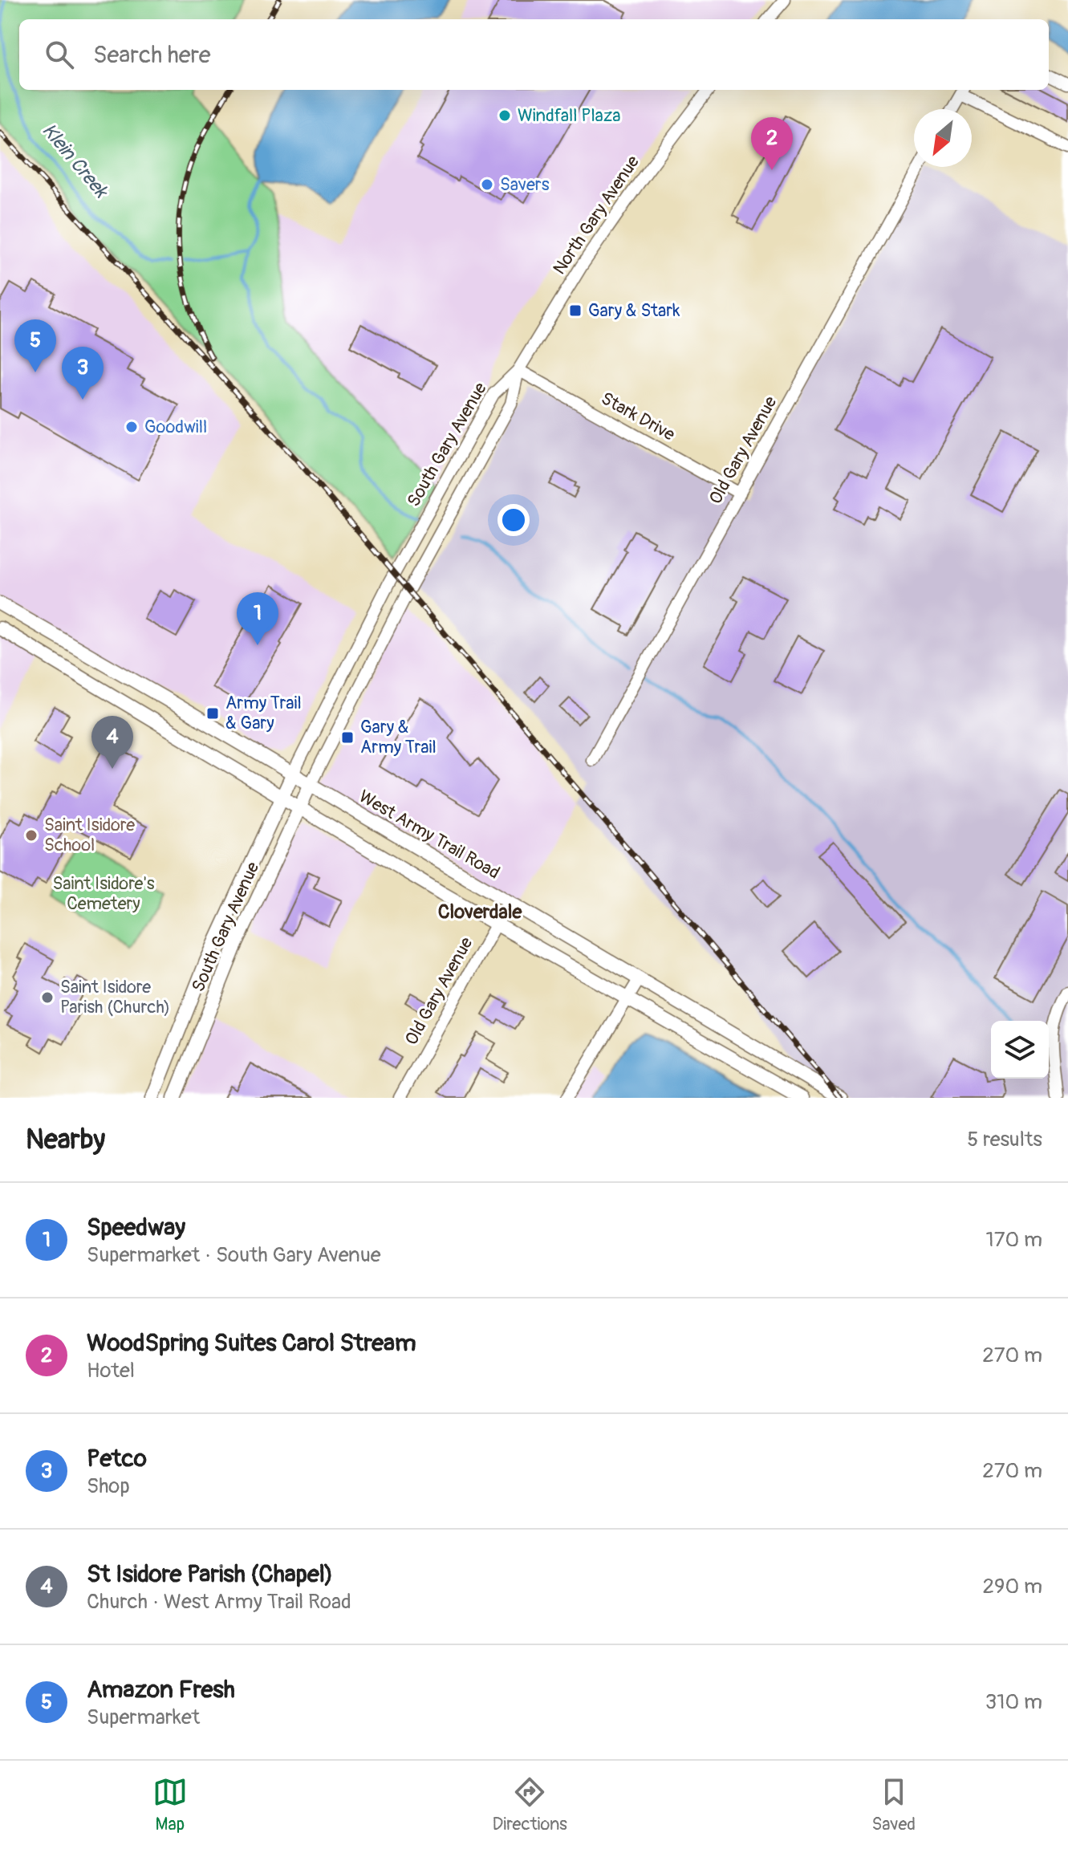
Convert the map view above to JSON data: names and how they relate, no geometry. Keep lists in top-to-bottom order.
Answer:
{
  "streets": {
    "main road": ["South Gary Avenue", "West Army Trail Road"],
    "street": ["North Gary Avenue", "Stark Drive", "Old Gary Avenue"]
  },
  "crossings": [
    ["North Gary Avenue", "Stark Drive"],
    ["North Gary Avenue", "South Gary Avenue"],
    ["Stark Drive", "South Gary Avenue"],
    ["Stark Drive", "Old Gary Avenue"],
    ["South Gary Avenue", "West Army Trail Road"],
    ["Old Gary Avenue", "West Army Trail Road"]
  ],
  "districts": ["Cloverdale"],
  "water": ["Klein Creek"],
  "parks": ["Saint Isidore's Cemetery"],
  "places": {
    "other": [
      "Windfall Plaza",
      "Savers",
      "Goodwill",
      "Saint Isidore School",
      "Saint Isidore Parish (Church)"
    ],
    "transit": ["Gary & Stark", "Army Trail & Gary", "Gary & Army Trail"]
  },
  "north": "bottom left",
  "page": {
    "search": "Search here",
    "pins": [
      "2",
      "5",
      "3",
      "1",
      "4"
    ],
    "heading": ["Nearby", "5 results"],
    "list": [
      {
        "mark": "1",
        "name": "Speedway",
        "note": "Supermarket · South Gary Avenue",
        "value": "170 m"
      },
      {
        "mark": "2",
        "name": "WoodSpring Suites Carol Stream",
        "note": "Hotel",
        "value": "270 m"
      },
      {
        "mark": "3",
        "name": "Petco",
        "note": "Shop",
        "value": "270 m"
      },
      {
        "mark": "4",
        "name": "St Isidore Parish (Chapel)",
        "note": "Church · West Army Trail Road",
        "value": "290 m"
      },
      {
        "mark": "5",
        "name": "Amazon Fresh",
        "note": "Supermarket",
        "value": "310 m"
      }
    ],
    "nav": ["Map", "Directions", "Saved"]
  }
}
